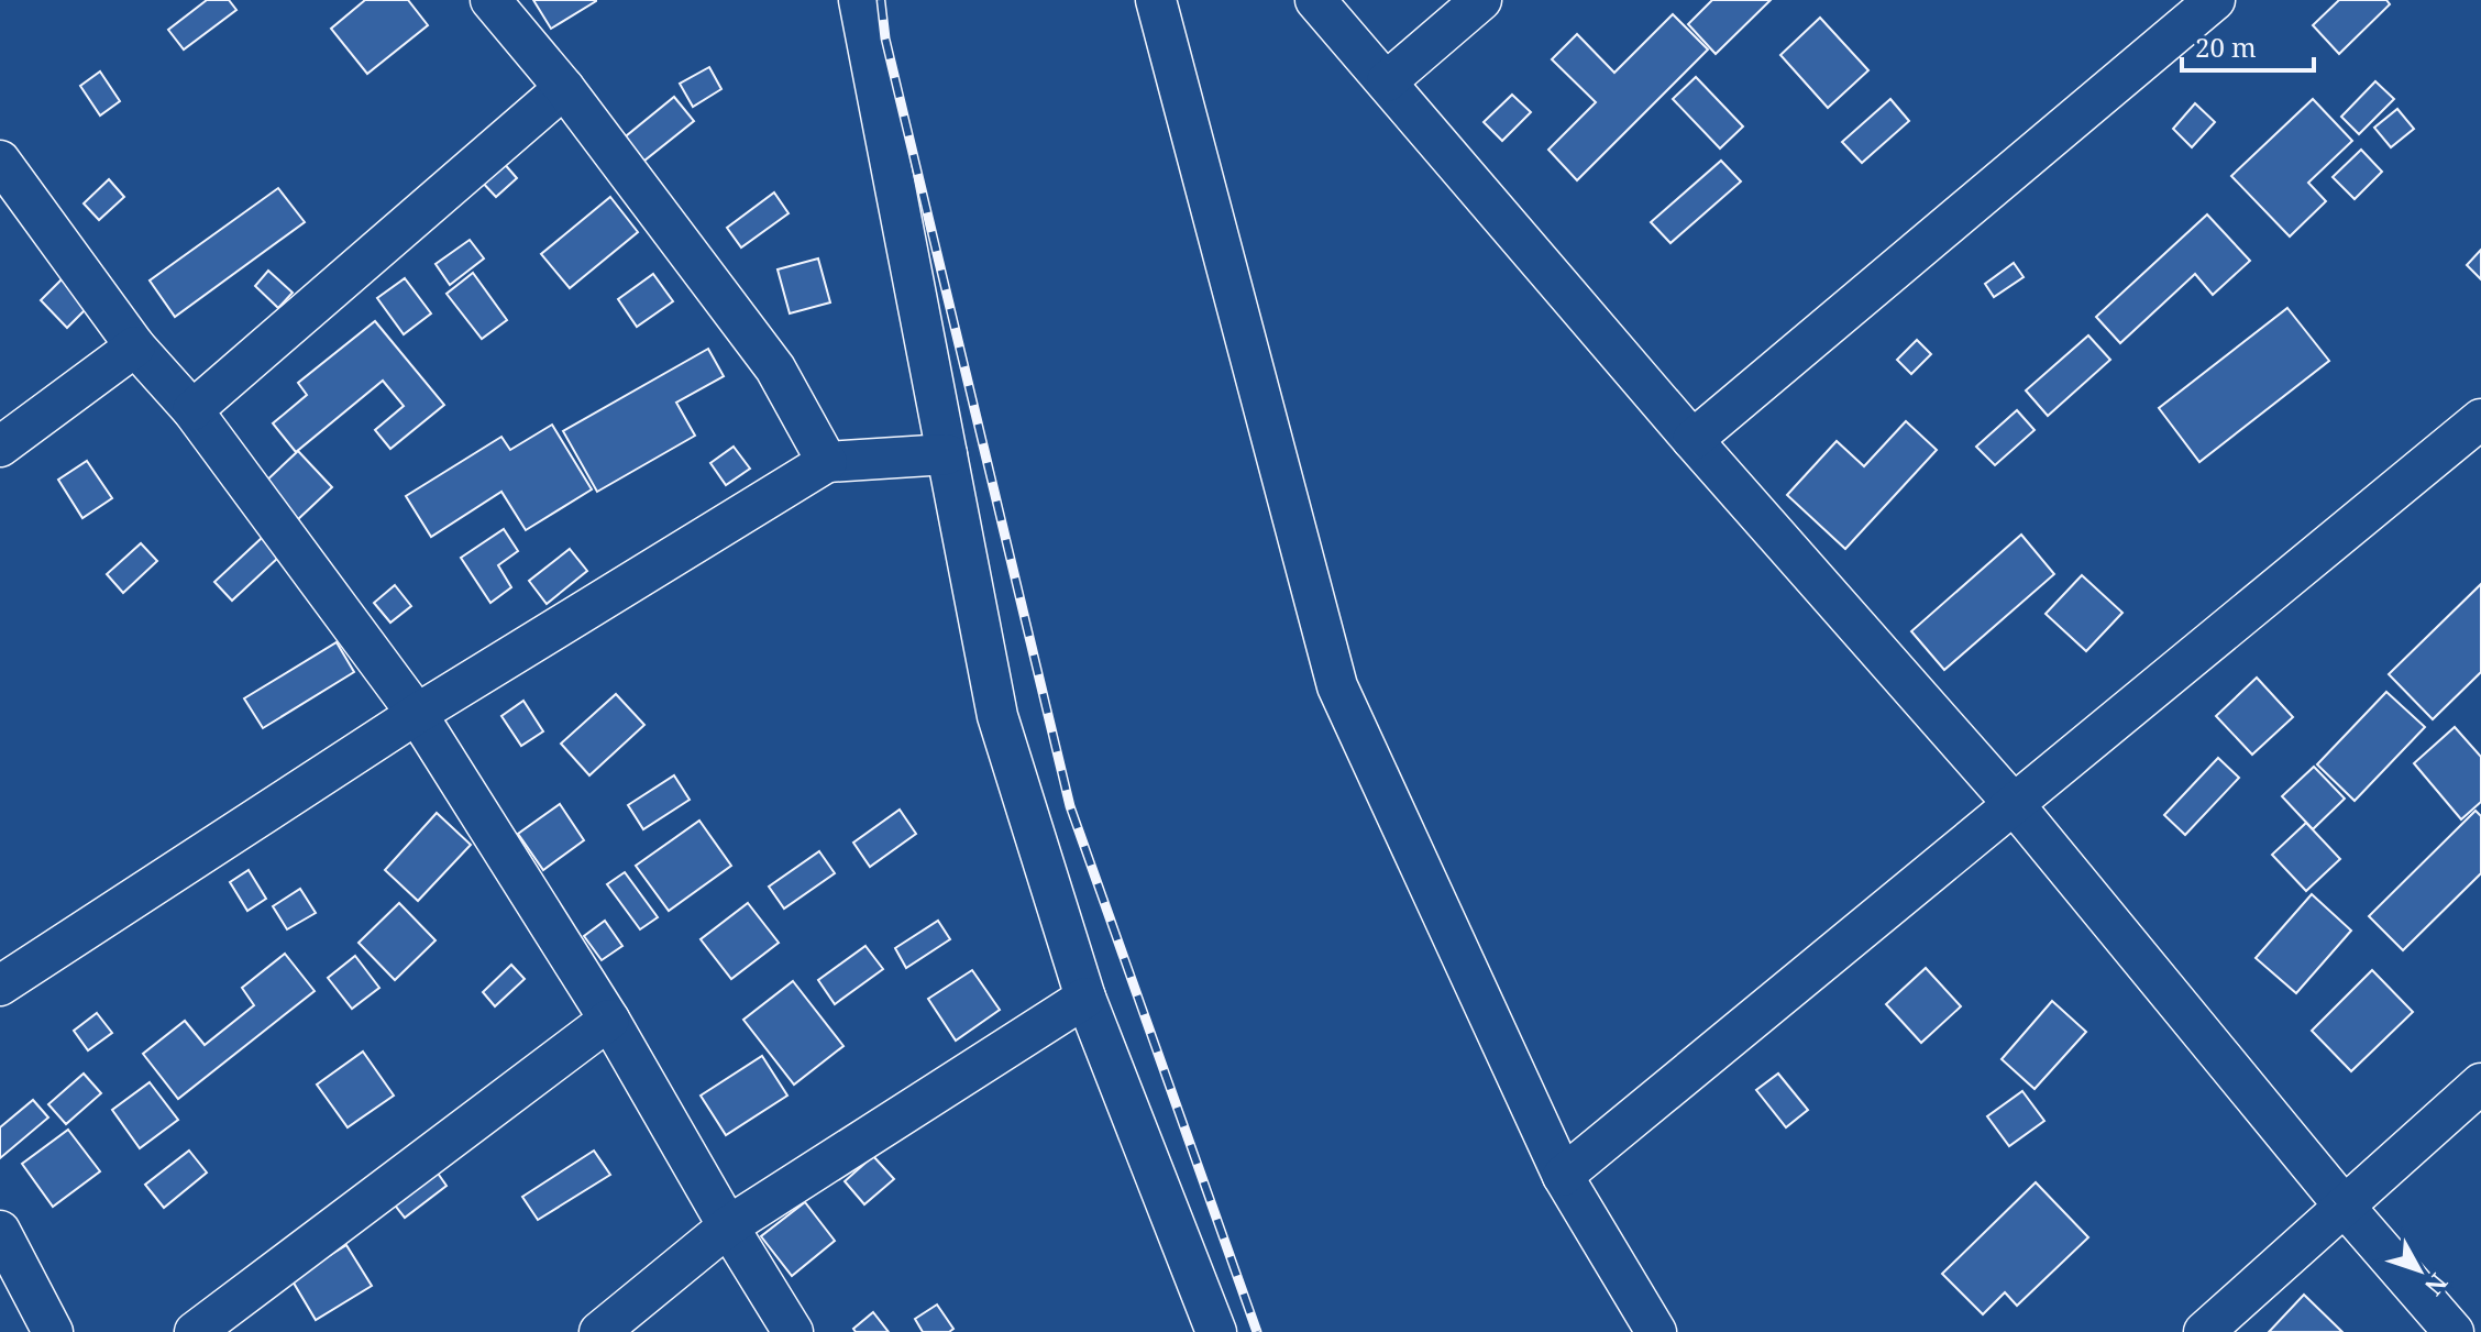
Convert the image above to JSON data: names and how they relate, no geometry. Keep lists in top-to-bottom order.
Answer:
{
  "scale_bar": "20 m",
  "north": "bottom right"
}
